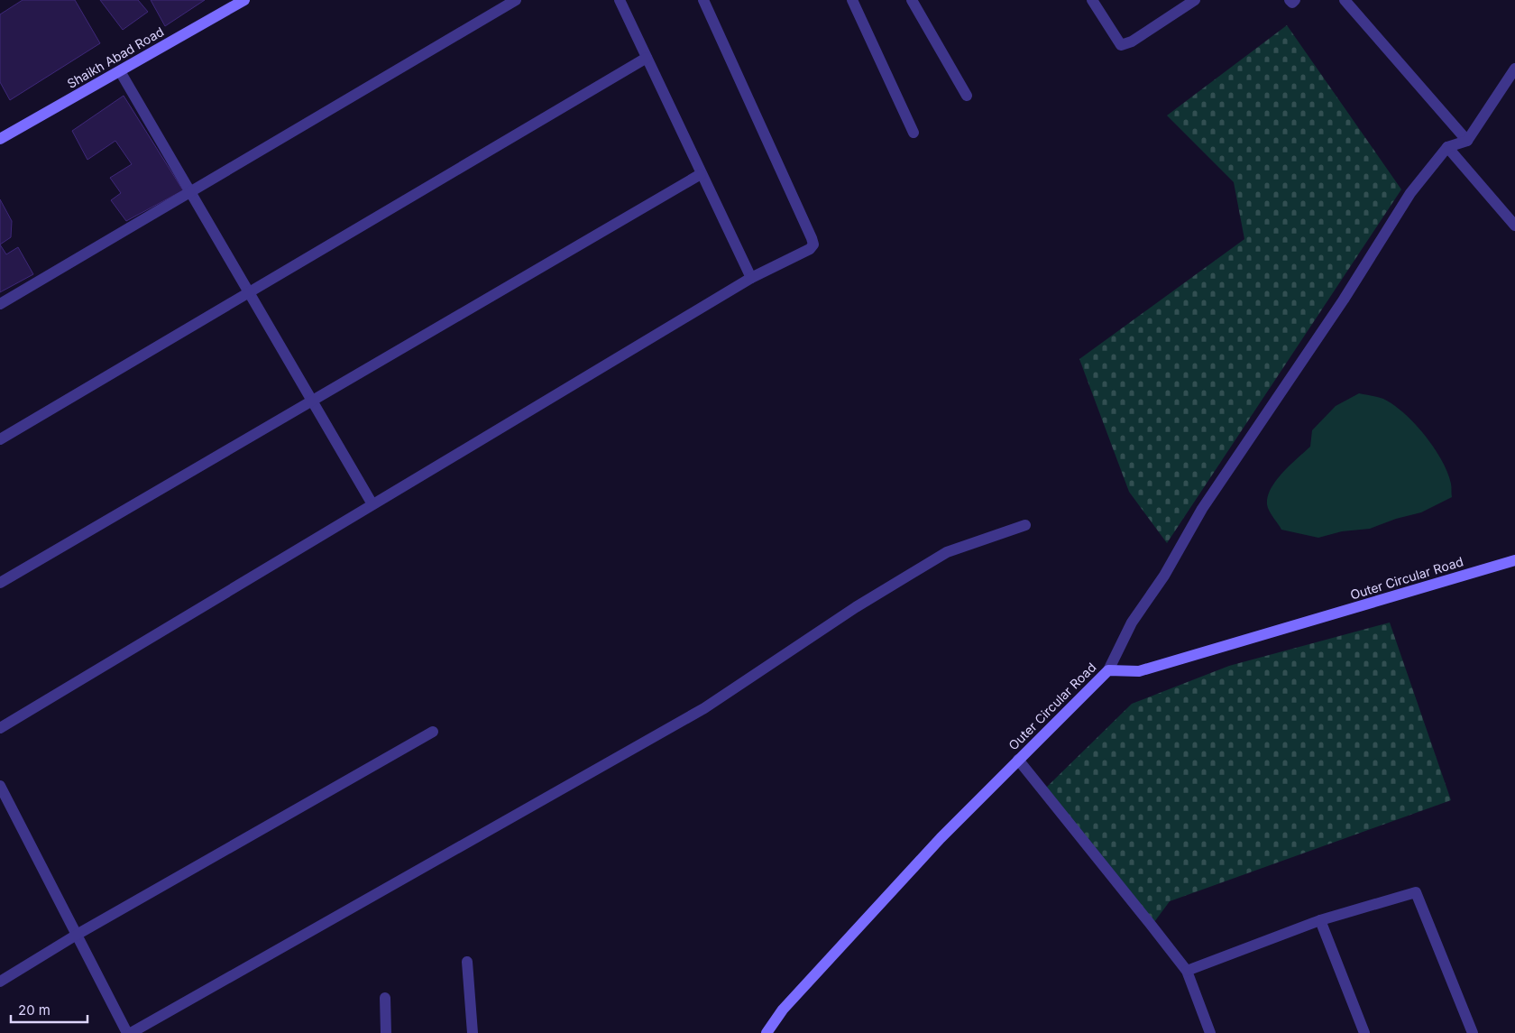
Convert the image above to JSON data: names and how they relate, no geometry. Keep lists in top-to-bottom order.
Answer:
{
  "streets": {
    "main road": ["Shaikh Abad Road", "Outer Circular Road"]
  },
  "scale_bar": "20 m"
}
